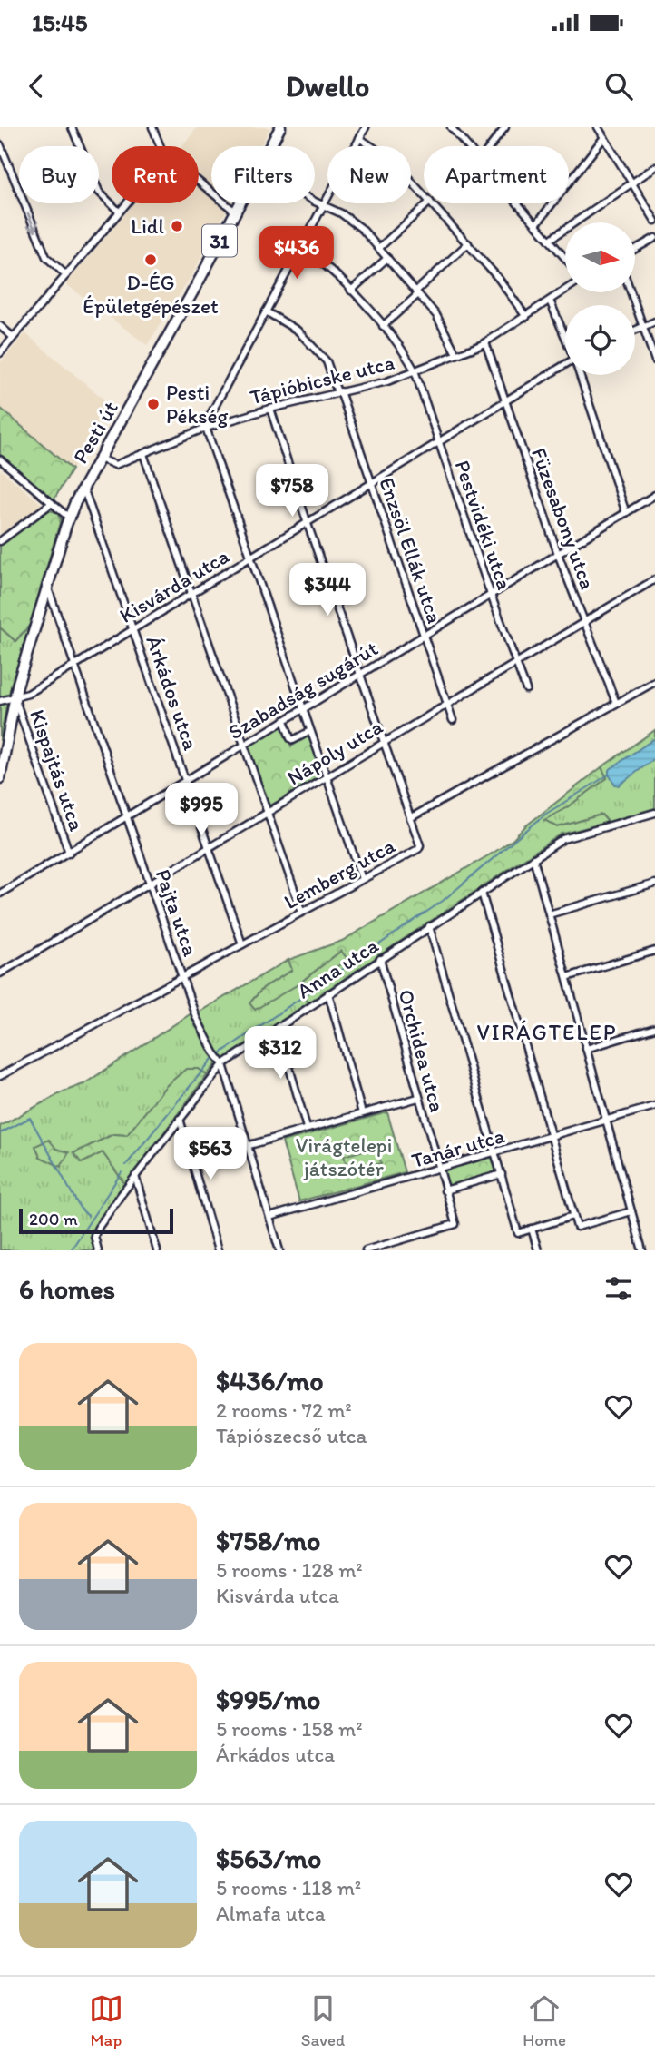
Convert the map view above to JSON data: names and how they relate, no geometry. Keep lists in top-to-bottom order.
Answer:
{
  "streets": {
    "main road": ["31", "Pesti út"],
    "street": [
      "Tápióbicske utca",
      "Füzesabony utca",
      "Pestvidéki utca",
      "Enzsöl Ellák utca",
      "Kisvárda utca",
      "Szabadság sugárút",
      "Árkádos utca",
      "Nápoly utca",
      "Kispajtás utca",
      "Lemberg utca",
      "Pajta utca",
      "Anna utca",
      "Orchidea utca",
      "Tanár utca"
    ]
  },
  "crossings": [
    ["Tápióbicske utca", "Pesti út"],
    ["Tápióbicske utca", "Füzesabony utca"],
    ["Tápióbicske utca", "Pestvidéki utca"],
    ["Tápióbicske utca", "Enzsöl Ellák utca"],
    ["Pesti út", "Kisvárda utca"],
    ["Pesti út", "Árkádos utca"],
    ["Pesti út", "Kispajtás utca"],
    ["Pesti út", "Pajta utca"],
    ["Füzesabony utca", "Kisvárda utca"],
    ["Füzesabony utca", "Szabadság sugárút"],
    ["Füzesabony utca", "Nápoly utca"],
    ["Füzesabony utca", "Lemberg utca"],
    ["Pestvidéki utca", "Kisvárda utca"],
    ["Pestvidéki utca", "Szabadság sugárút"],
    ["Pestvidéki utca", "Nápoly utca"],
    ["Enzsöl Ellák utca", "Kisvárda utca"],
    ["Enzsöl Ellák utca", "Szabadság sugárút"],
    ["Enzsöl Ellák utca", "Nápoly utca"],
    ["Kisvárda utca", "Árkádos utca"],
    ["Kisvárda utca", "Kispajtás utca"],
    ["Kisvárda utca", "Pajta utca"],
    ["Szabadság sugárút", "Árkádos utca"],
    ["Szabadság sugárút", "Kispajtás utca"],
    ["Szabadság sugárút", "Pajta utca"],
    ["Árkádos utca", "Nápoly utca"],
    ["Árkádos utca", "Lemberg utca"],
    ["Nápoly utca", "Pajta utca"],
    ["Lemberg utca", "Pajta utca"],
    ["Pajta utca", "Anna utca"],
    ["Pajta utca", "Tanár utca"],
    ["Anna utca", "Orchidea utca"],
    ["Orchidea utca", "Tanár utca"]
  ],
  "districts": ["VIRÁGTELEP"],
  "parks": ["Virágtelepi játszótér"],
  "places": ["Lidl", "D-ÉG Épületgépészet", "Pesti Pékség"],
  "scale_bar": "200 m",
  "north": "right",
  "page": {
    "status": "15:45",
    "header": "Dwello",
    "chip": [
      "Buy",
      "Rent",
      "Filters",
      "New",
      "Apartment"
    ],
    "price": [
      "$436",
      "$758",
      "$344",
      "$995",
      "$312",
      "$563"
    ],
    "scale": "200 m",
    "heading": "6 homes",
    "list": [
      {
        "name": "$436/mo",
        "note": "2 rooms · 72 m² · Tápiószecső utca"
      },
      {
        "name": "$758/mo",
        "note": "5 rooms · 128 m² · Kisvárda utca"
      },
      {
        "name": "$995/mo",
        "note": "5 rooms · 158 m² · Árkádos utca"
      },
      {
        "name": "$563/mo",
        "note": "5 rooms · 118 m² · Almafa utca"
      }
    ],
    "tabs": ["Map", "Saved", "Home"]
  }
}
